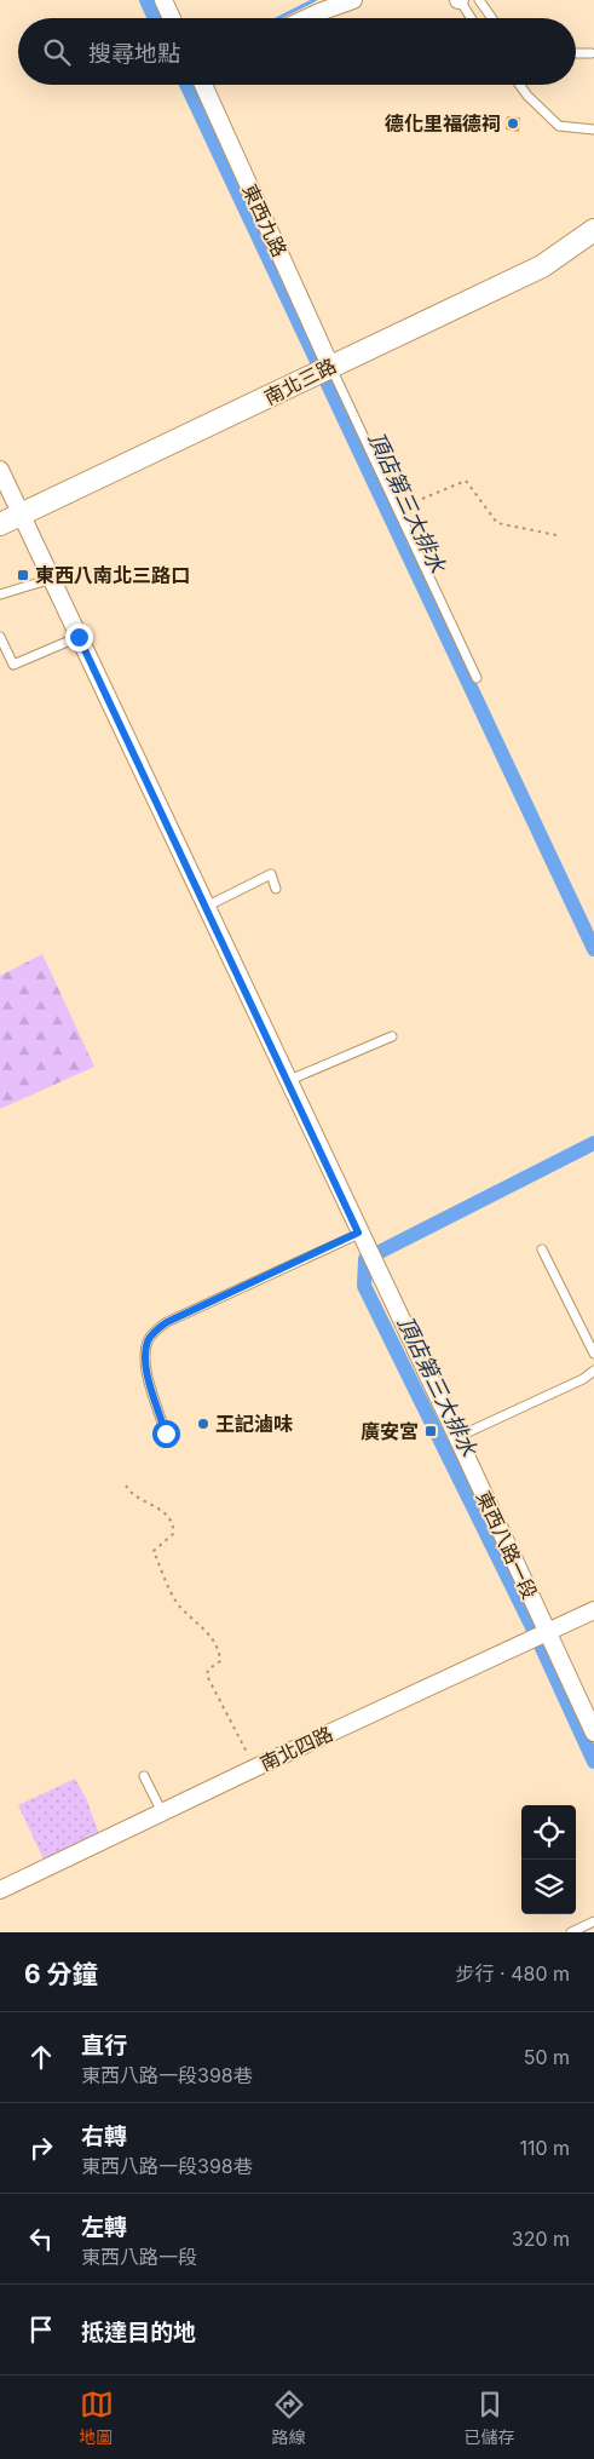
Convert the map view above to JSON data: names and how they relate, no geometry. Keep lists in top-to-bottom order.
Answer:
{
  "streets": {
    "street": [
      "東西九路",
      "南北三路",
      "東西八路一段",
      "南北四路"
    ]
  },
  "crossings": [
    ["東西九路", "南北三路"],
    ["南北三路", "東西八路一段"],
    ["東西八路一段", "南北四路"]
  ],
  "water": ["頂店第三大排水"],
  "places": {
    "other": ["德化里福德祠", "王記滷味"],
    "transit": ["東西八南北三路口", "廣安宮"]
  },
  "page": {
    "search": "搜尋地點",
    "heading": ["6 分鐘", "步行 · 480 m"],
    "list": [
      ["直行", "東西八路一段398巷", "50 m"],
      ["右轉", "東西八路一段398巷", "110 m"],
      ["左轉", "東西八路一段", "320 m"],
      "抵達目的地"
    ],
    "nav": ["地圖", "路線", "已儲存"]
  }
}
